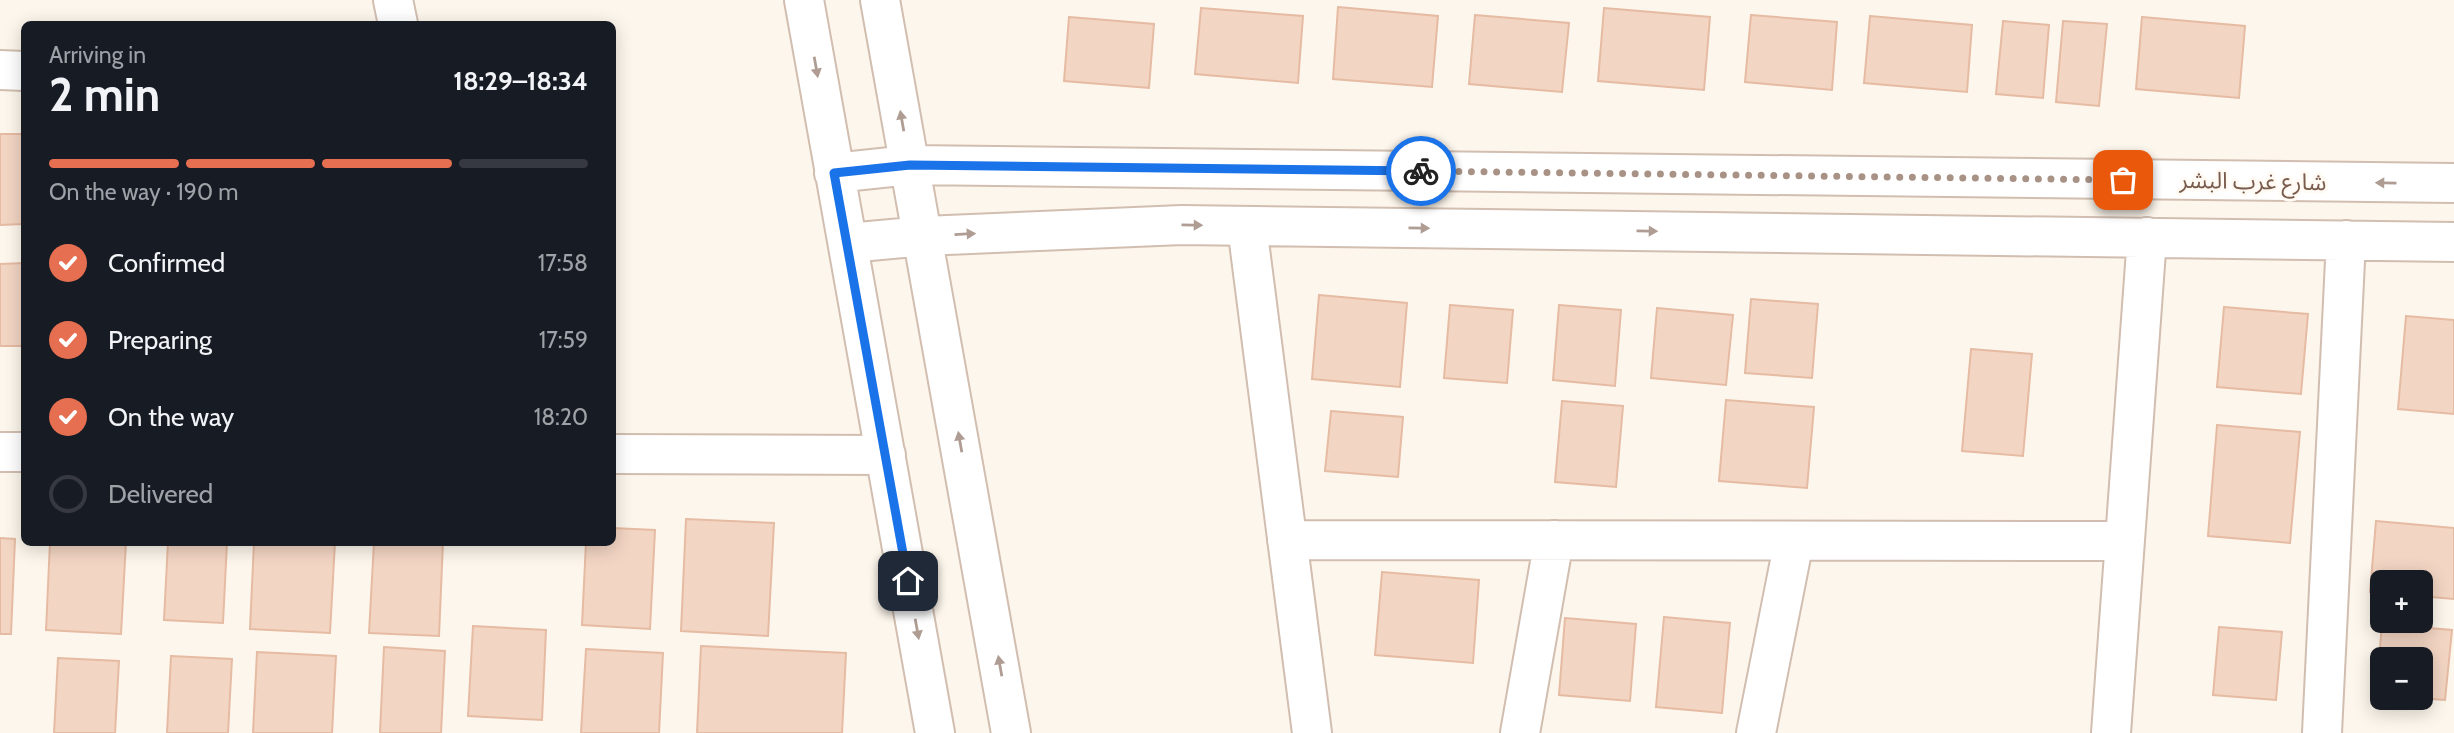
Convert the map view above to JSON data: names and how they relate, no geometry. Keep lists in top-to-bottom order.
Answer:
{
  "streets": {
    "street": ["شارع غرب البشر"]
  },
  "page": {
    "heading": ["2 min", "Arriving in", "18:29–18:34"],
    "bar": "On the way · 190 m",
    "list": [
      ["Confirmed", "17:58"],
      ["Preparing", "17:59"],
      ["On the way", "18:20"],
      "Delivered"
    ],
    "map_buttons": ["+", "−"]
  }
}
